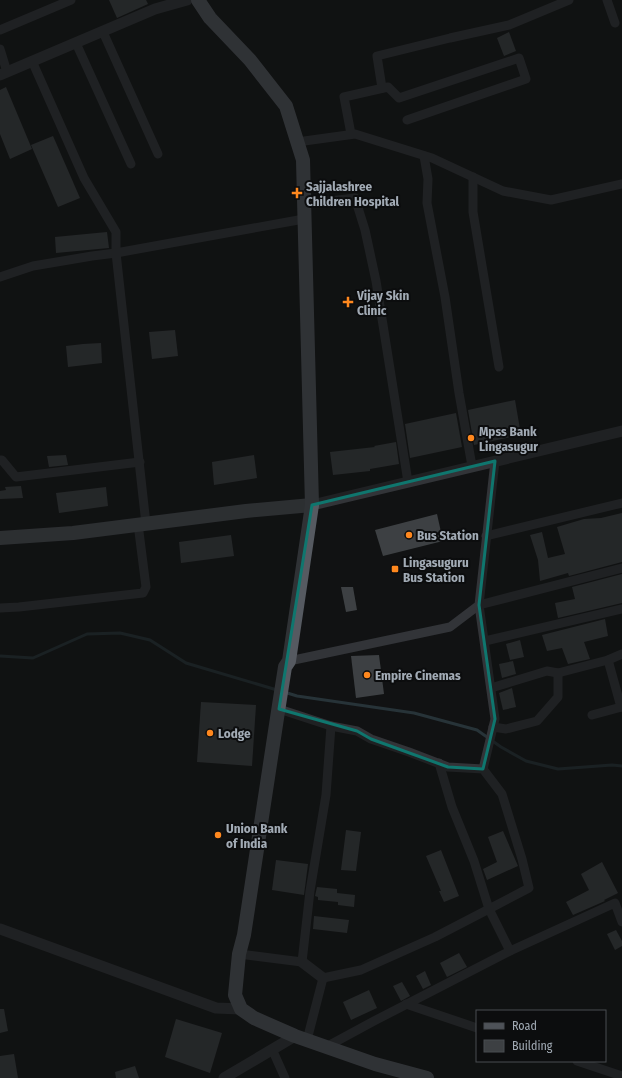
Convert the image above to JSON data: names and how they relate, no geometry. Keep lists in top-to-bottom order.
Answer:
{
  "places": {
    "health": ["Sajjalashree Children Hospital", "Vijay Skin Clinic"],
    "other": [
      "Mpss Bank Lingasugur",
      "Bus Station",
      "Empire Cinemas",
      "Lodge",
      "Union Bank of India"
    ],
    "transit": ["Lingasuguru Bus Station"]
  },
  "legend": ["Road", "Building"]
}
